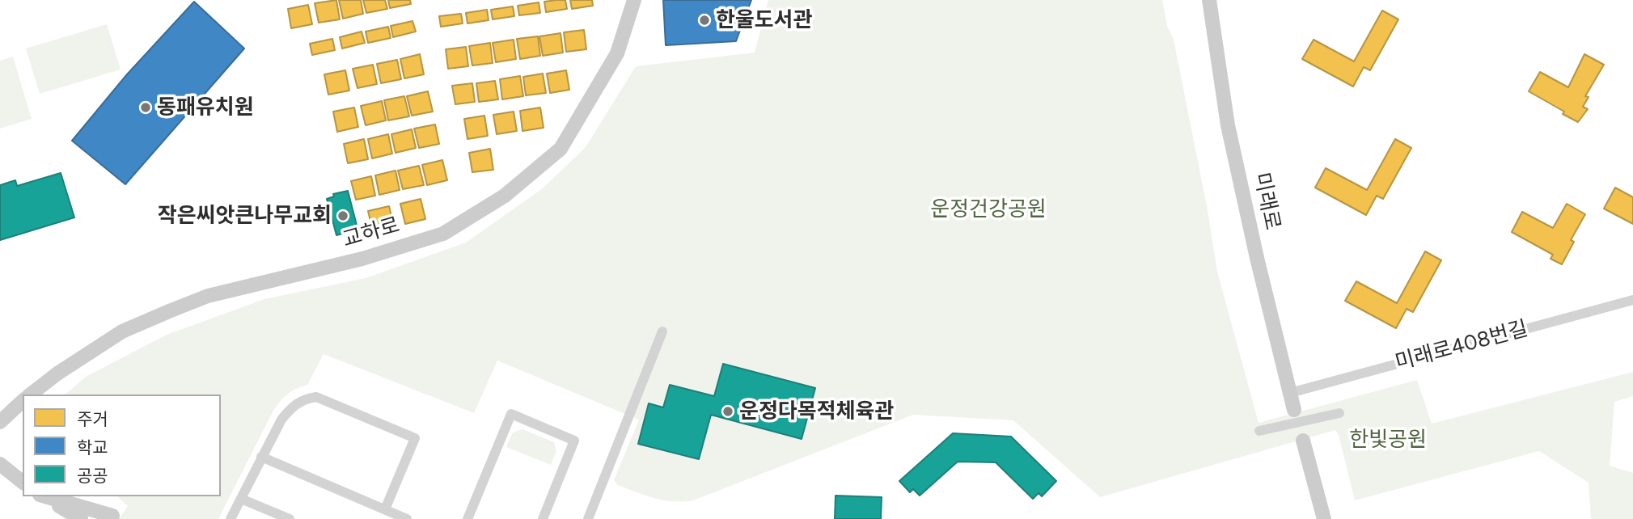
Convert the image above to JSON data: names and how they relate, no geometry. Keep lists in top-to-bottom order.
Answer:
{
  "streets": {
    "street": ["미래로", "교하로", "미래로408번길"]
  },
  "crossings": [
    ["미래로", "미래로408번길"]
  ],
  "parks": ["운정건강공원", "한빛공원"],
  "places": [
    "한울도서관",
    "동패유치원",
    "작은씨앗큰나무교회",
    "운정다목적체육관"
  ],
  "legend": ["주거", "학교", "공공"]
}
